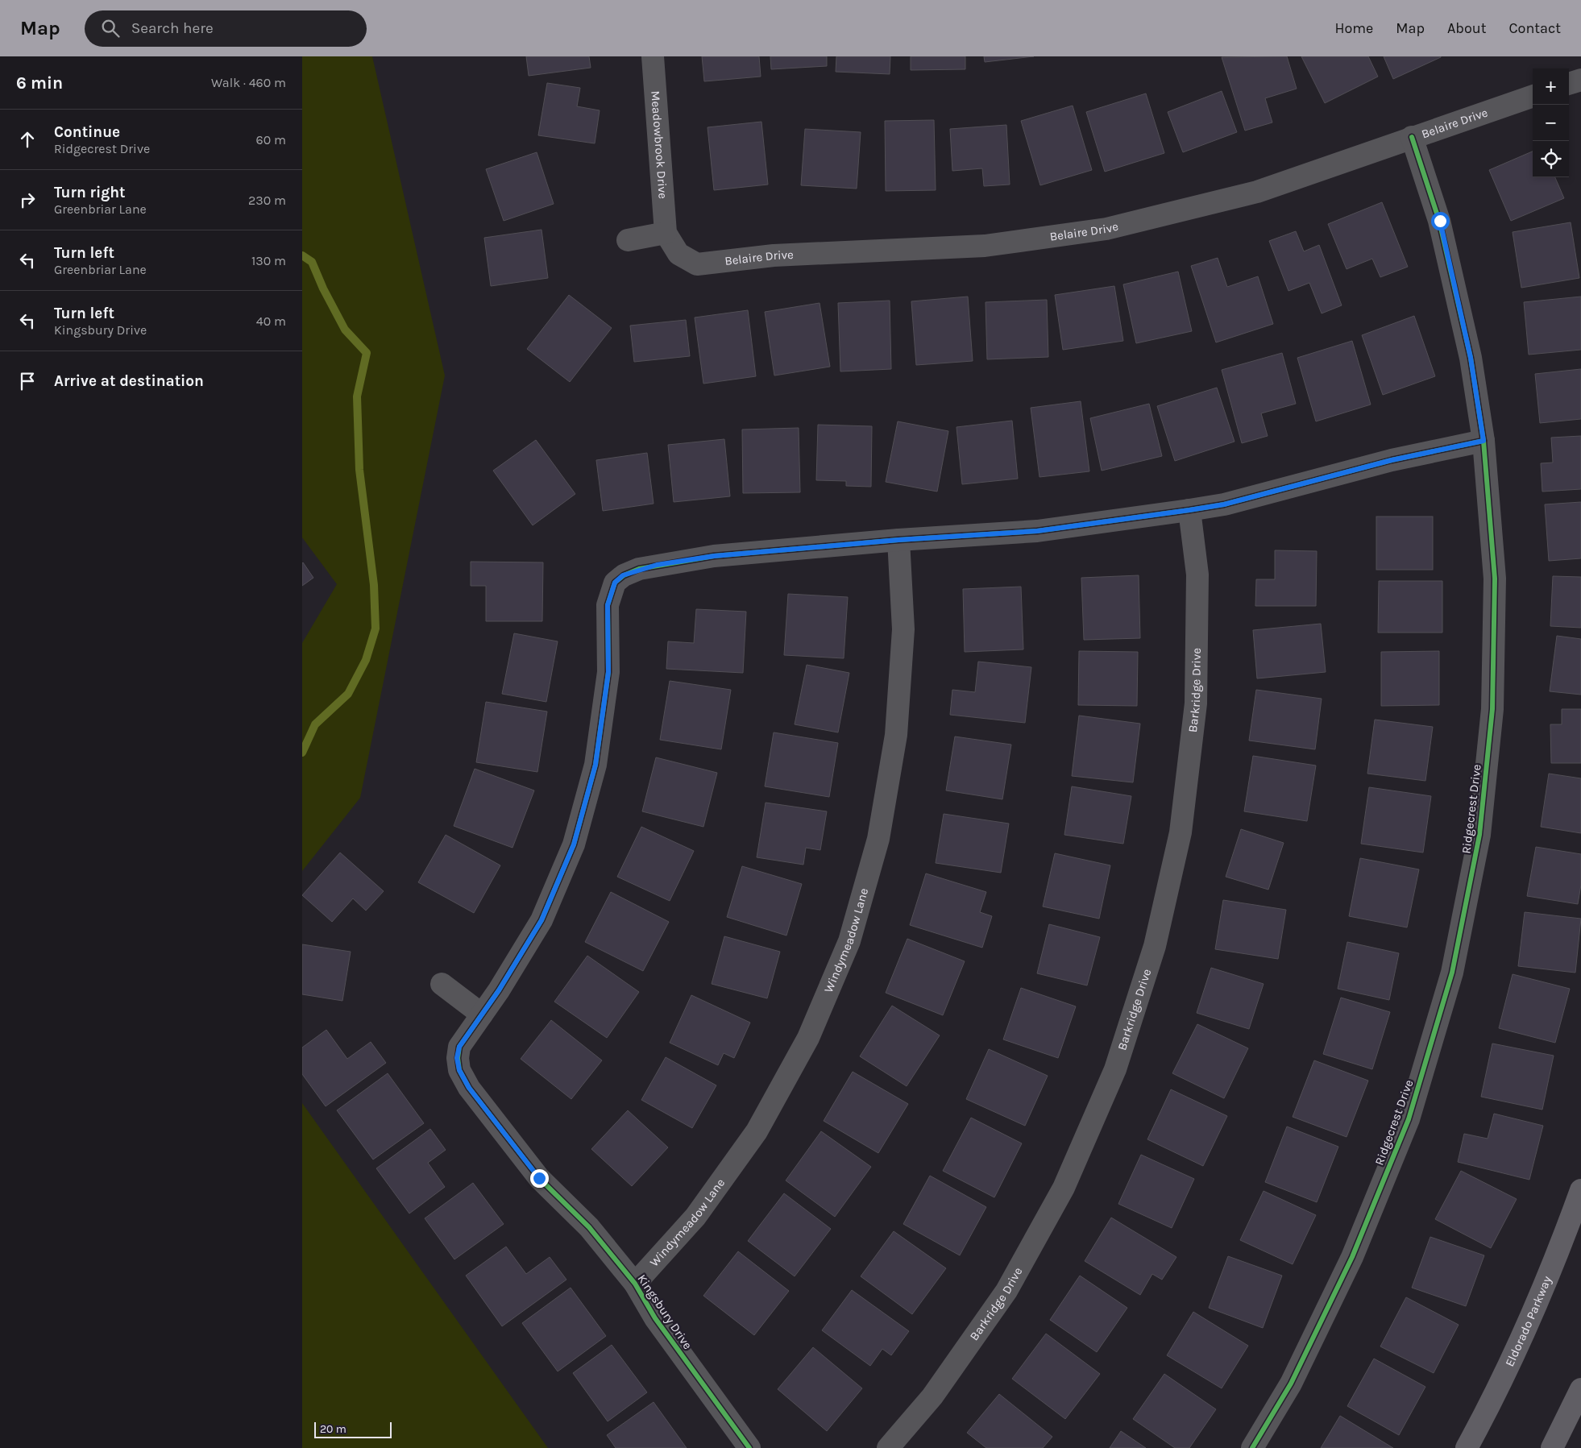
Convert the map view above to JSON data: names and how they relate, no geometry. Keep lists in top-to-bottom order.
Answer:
{
  "streets": {
    "main road": ["Eldorado Parkway"],
    "street": [
      "Belaire Drive",
      "Meadowbrook Drive",
      "Barkridge Drive",
      "Ridgecrest Drive",
      "Windymeadow Lane",
      "Kingsbury Drive"
    ]
  },
  "crossings": [
    ["Belaire Drive", "Meadowbrook Drive"],
    ["Belaire Drive", "Ridgecrest Drive"],
    ["Windymeadow Lane", "Kingsbury Drive"]
  ],
  "scale_bar": "20 m",
  "page": {
    "header": "Map",
    "search": "Search here",
    "nav": [
      "Home",
      "Map",
      "About",
      "Contact"
    ],
    "heading": ["6 min", "Walk · 460 m"],
    "map_buttons": ["+", "−"],
    "list": [
      ["Continue", "Ridgecrest Drive", "60 m"],
      ["Turn right", "Greenbriar Lane", "230 m"],
      ["Turn left", "Greenbriar Lane", "130 m"],
      ["Turn left", "Kingsbury Drive", "40 m"],
      "Arrive at destination"
    ],
    "scale": "20 m"
  }
}
